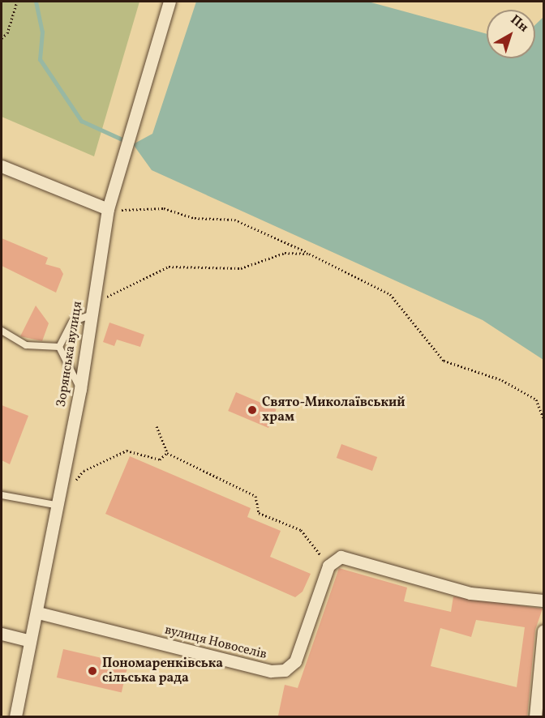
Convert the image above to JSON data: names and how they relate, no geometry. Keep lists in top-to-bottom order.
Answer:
{
  "streets": {
    "street": ["Зорянська вулиця", "вулиця Новоселів"]
  },
  "crossings": [
    ["Зорянська вулиця", "вулиця Новоселів"]
  ],
  "places": ["Свято-Миколаївський храм", "Пономаренківська сільська рада"],
  "north": "top right"
}
